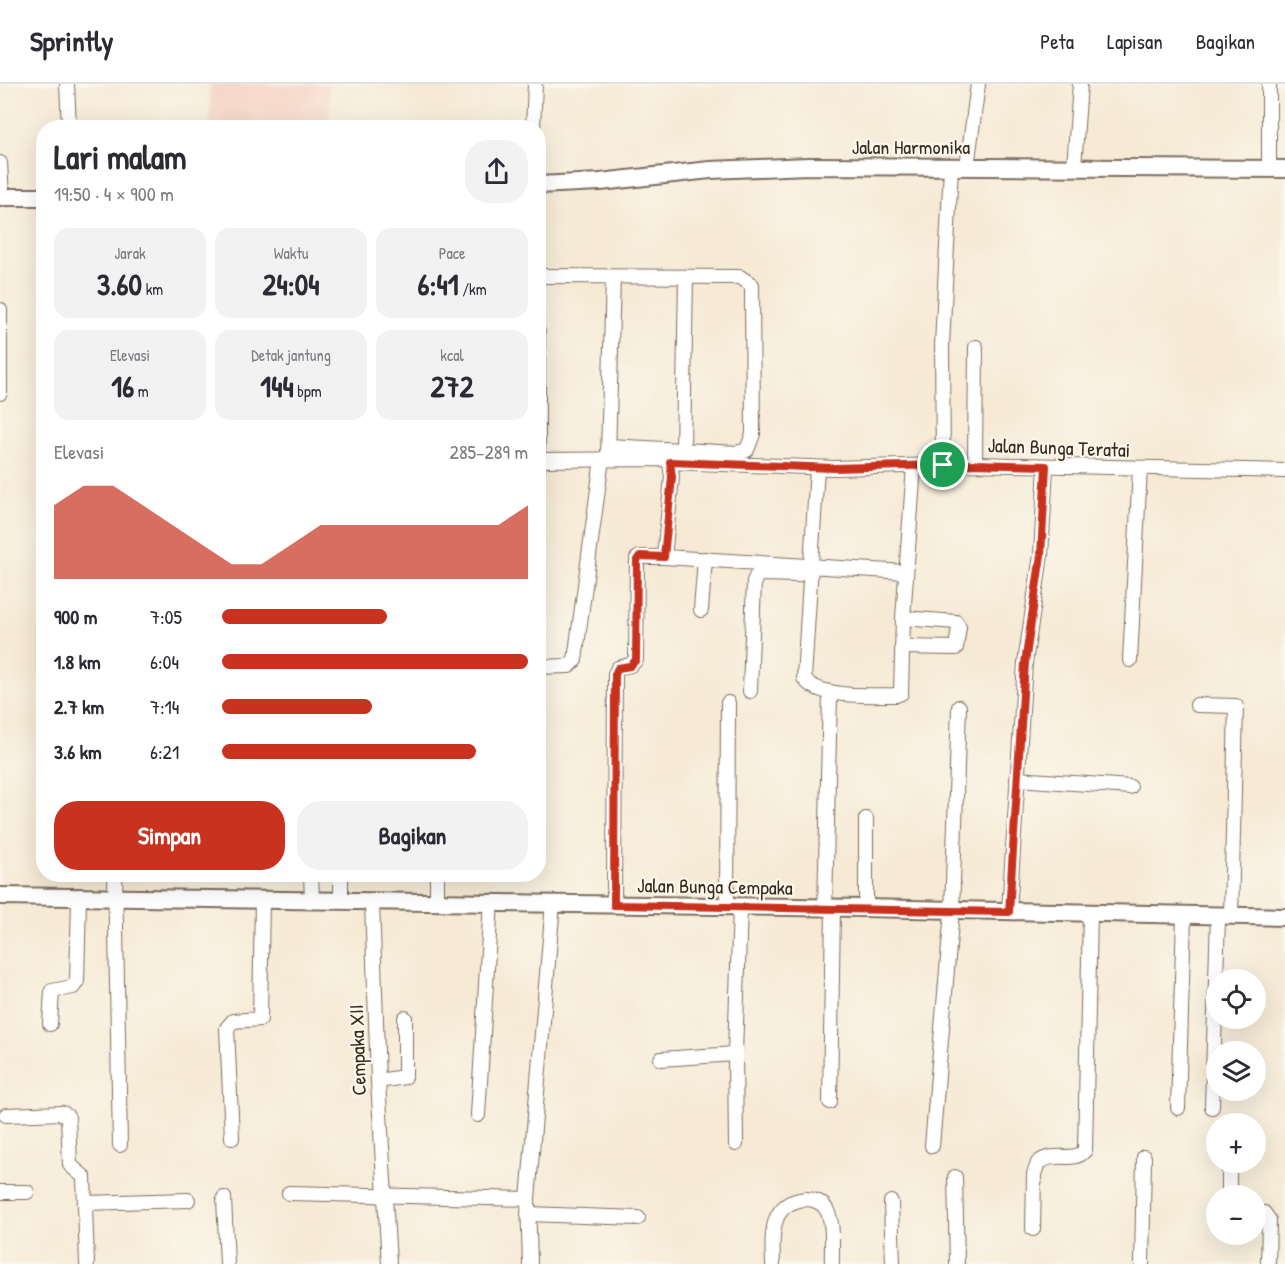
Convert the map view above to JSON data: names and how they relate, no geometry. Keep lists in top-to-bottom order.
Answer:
{
  "streets": {
    "street": [
      "Jalan Harmonika",
      "Jalan Bunga Teratai",
      "Jalan Bunga Cempaka",
      "Cempaka XII"
    ]
  },
  "crossings": [
    ["Jalan Bunga Cempaka", "Cempaka XII"]
  ],
  "page": {
    "header": "Sprintly",
    "nav": ["Peta", "Lapisan", "Bagikan"],
    "heading": ["Lari malam", "19:50 · 4 × 900 m"],
    "stats": [
      ["Jarak", "3.60 km"],
      ["Waktu", "24:04"],
      ["Pace", "6:41 /km"],
      ["Elevasi", "16 m"],
      ["Detak jantung", "144 bpm"],
      ["kcal", "272"]
    ],
    "chart": ["Elevasi", "285–289 m"],
    "list": [
      {
        "name": "900 m",
        "note": "7:05"
      },
      {
        "name": "1.8 km",
        "note": "6:04"
      },
      {
        "name": "2.7 km",
        "note": "7:14"
      },
      {
        "name": "3.6 km",
        "note": "6:21"
      }
    ],
    "buttons": ["Simpan", "Bagikan"],
    "map_buttons": ["+", "−"]
  }
}
